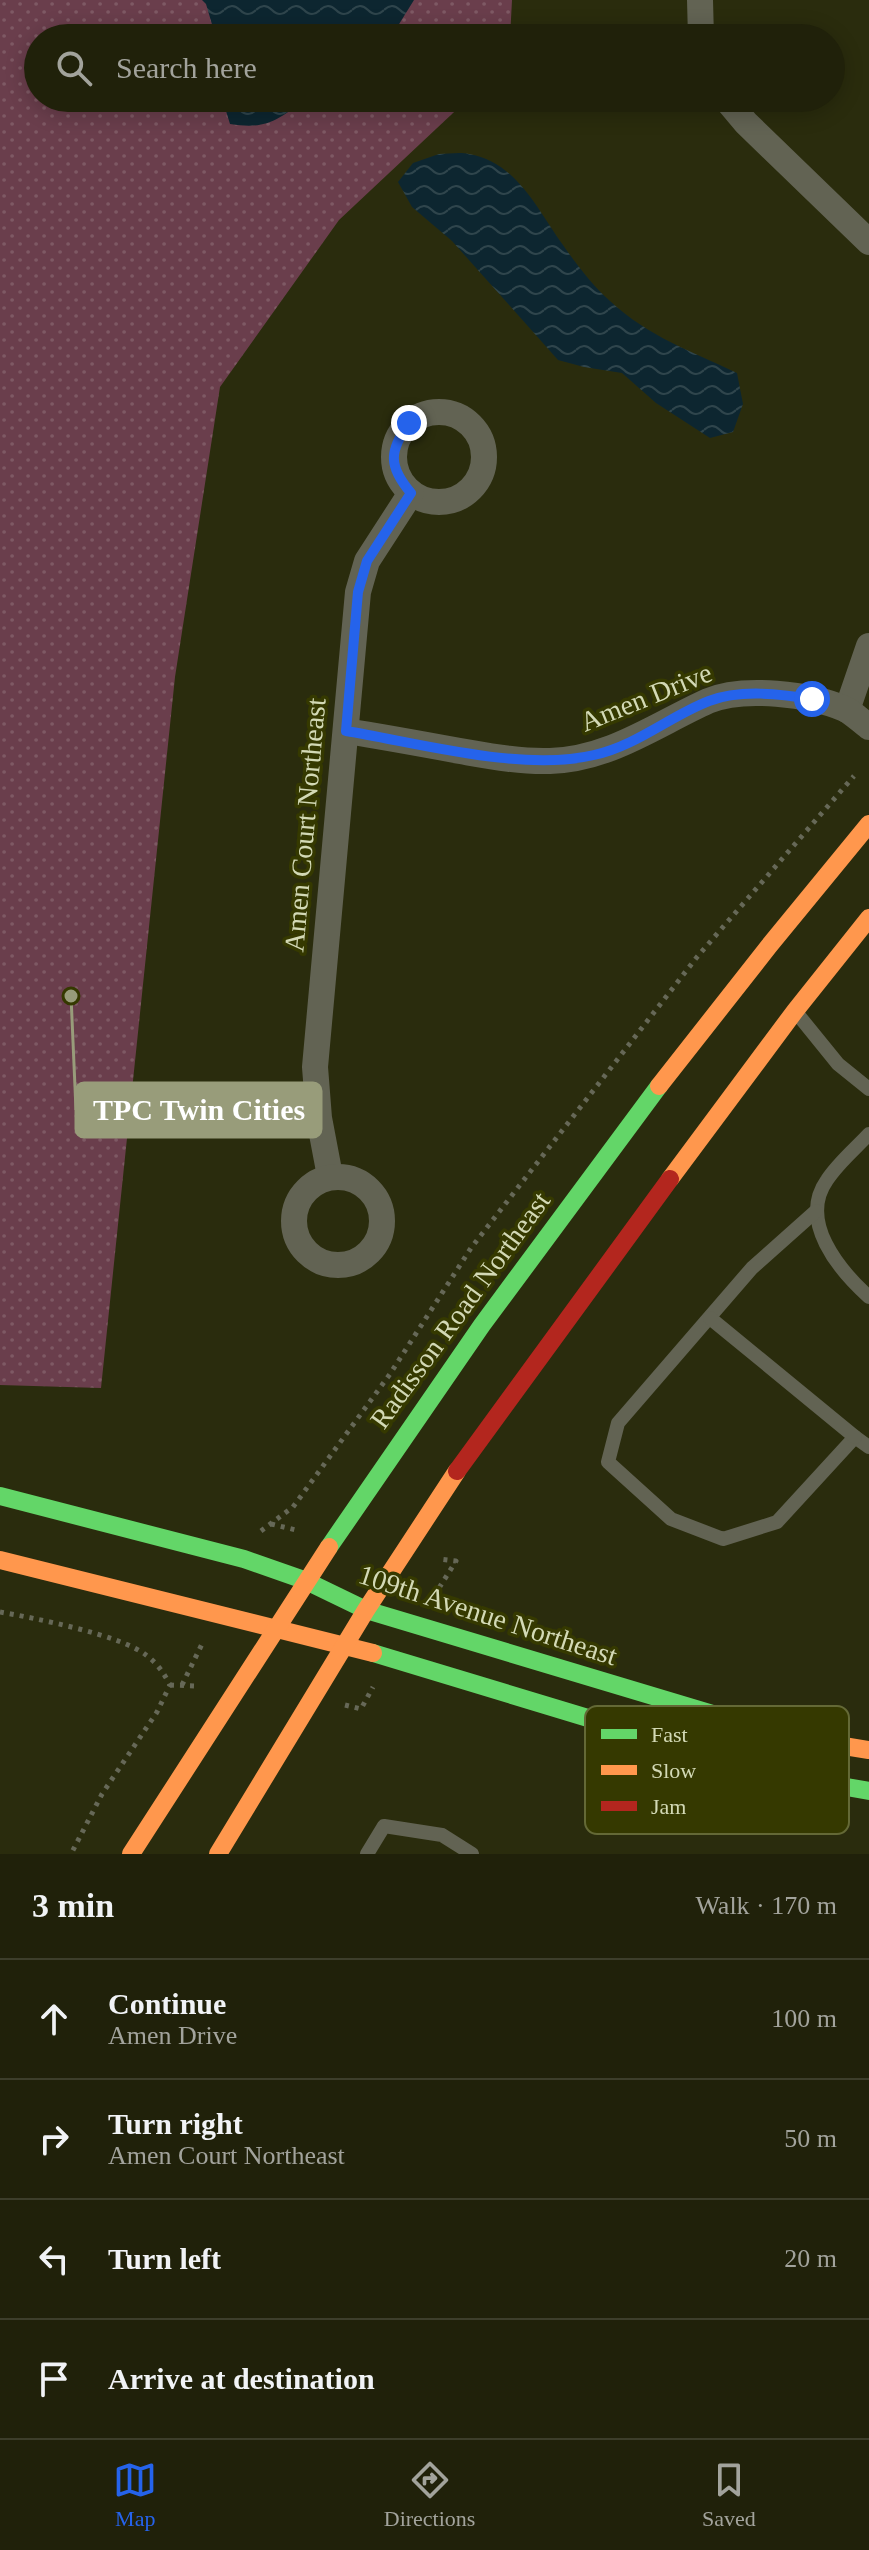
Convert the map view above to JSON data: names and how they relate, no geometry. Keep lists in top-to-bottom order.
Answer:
{
  "streets": {
    "main road": ["Radisson Road Northeast", "109th Avenue Northeast"],
    "street": ["Amen Drive", "Amen Court Northeast"]
  },
  "crossings": [
    ["Amen Drive", "Amen Court Northeast"],
    ["Radisson Road Northeast", "109th Avenue Northeast"]
  ],
  "places": ["TPC Twin Cities"],
  "legend": ["Fast", "Slow", "Jam"],
  "page": {
    "search": "Search here",
    "heading": ["3 min", "Walk · 170 m"],
    "list": [
      ["Continue", "Amen Drive", "100 m"],
      ["Turn right", "Amen Court Northeast", "50 m"],
      ["Turn left", "20 m"],
      "Arrive at destination"
    ],
    "nav": ["Map", "Directions", "Saved"]
  }
}
